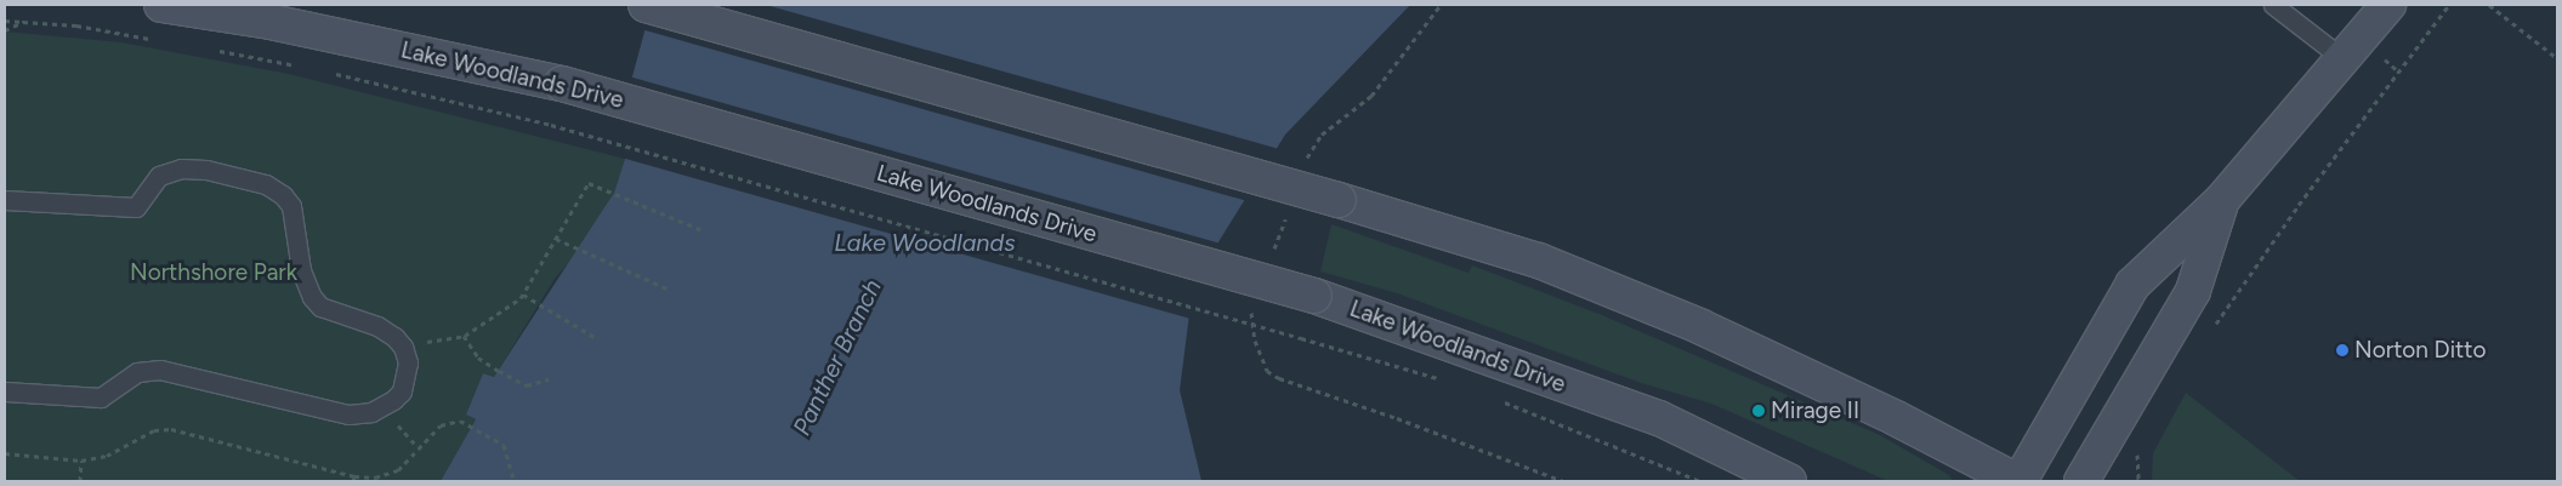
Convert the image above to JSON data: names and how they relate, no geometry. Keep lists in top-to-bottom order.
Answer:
{
  "streets": {
    "main road": ["Lake Woodlands Drive"]
  },
  "water": ["Lake Woodlands", "Panther Branch"],
  "parks": ["Northshore Park"],
  "places": ["Norton Ditto", "Mirage II"]
}
